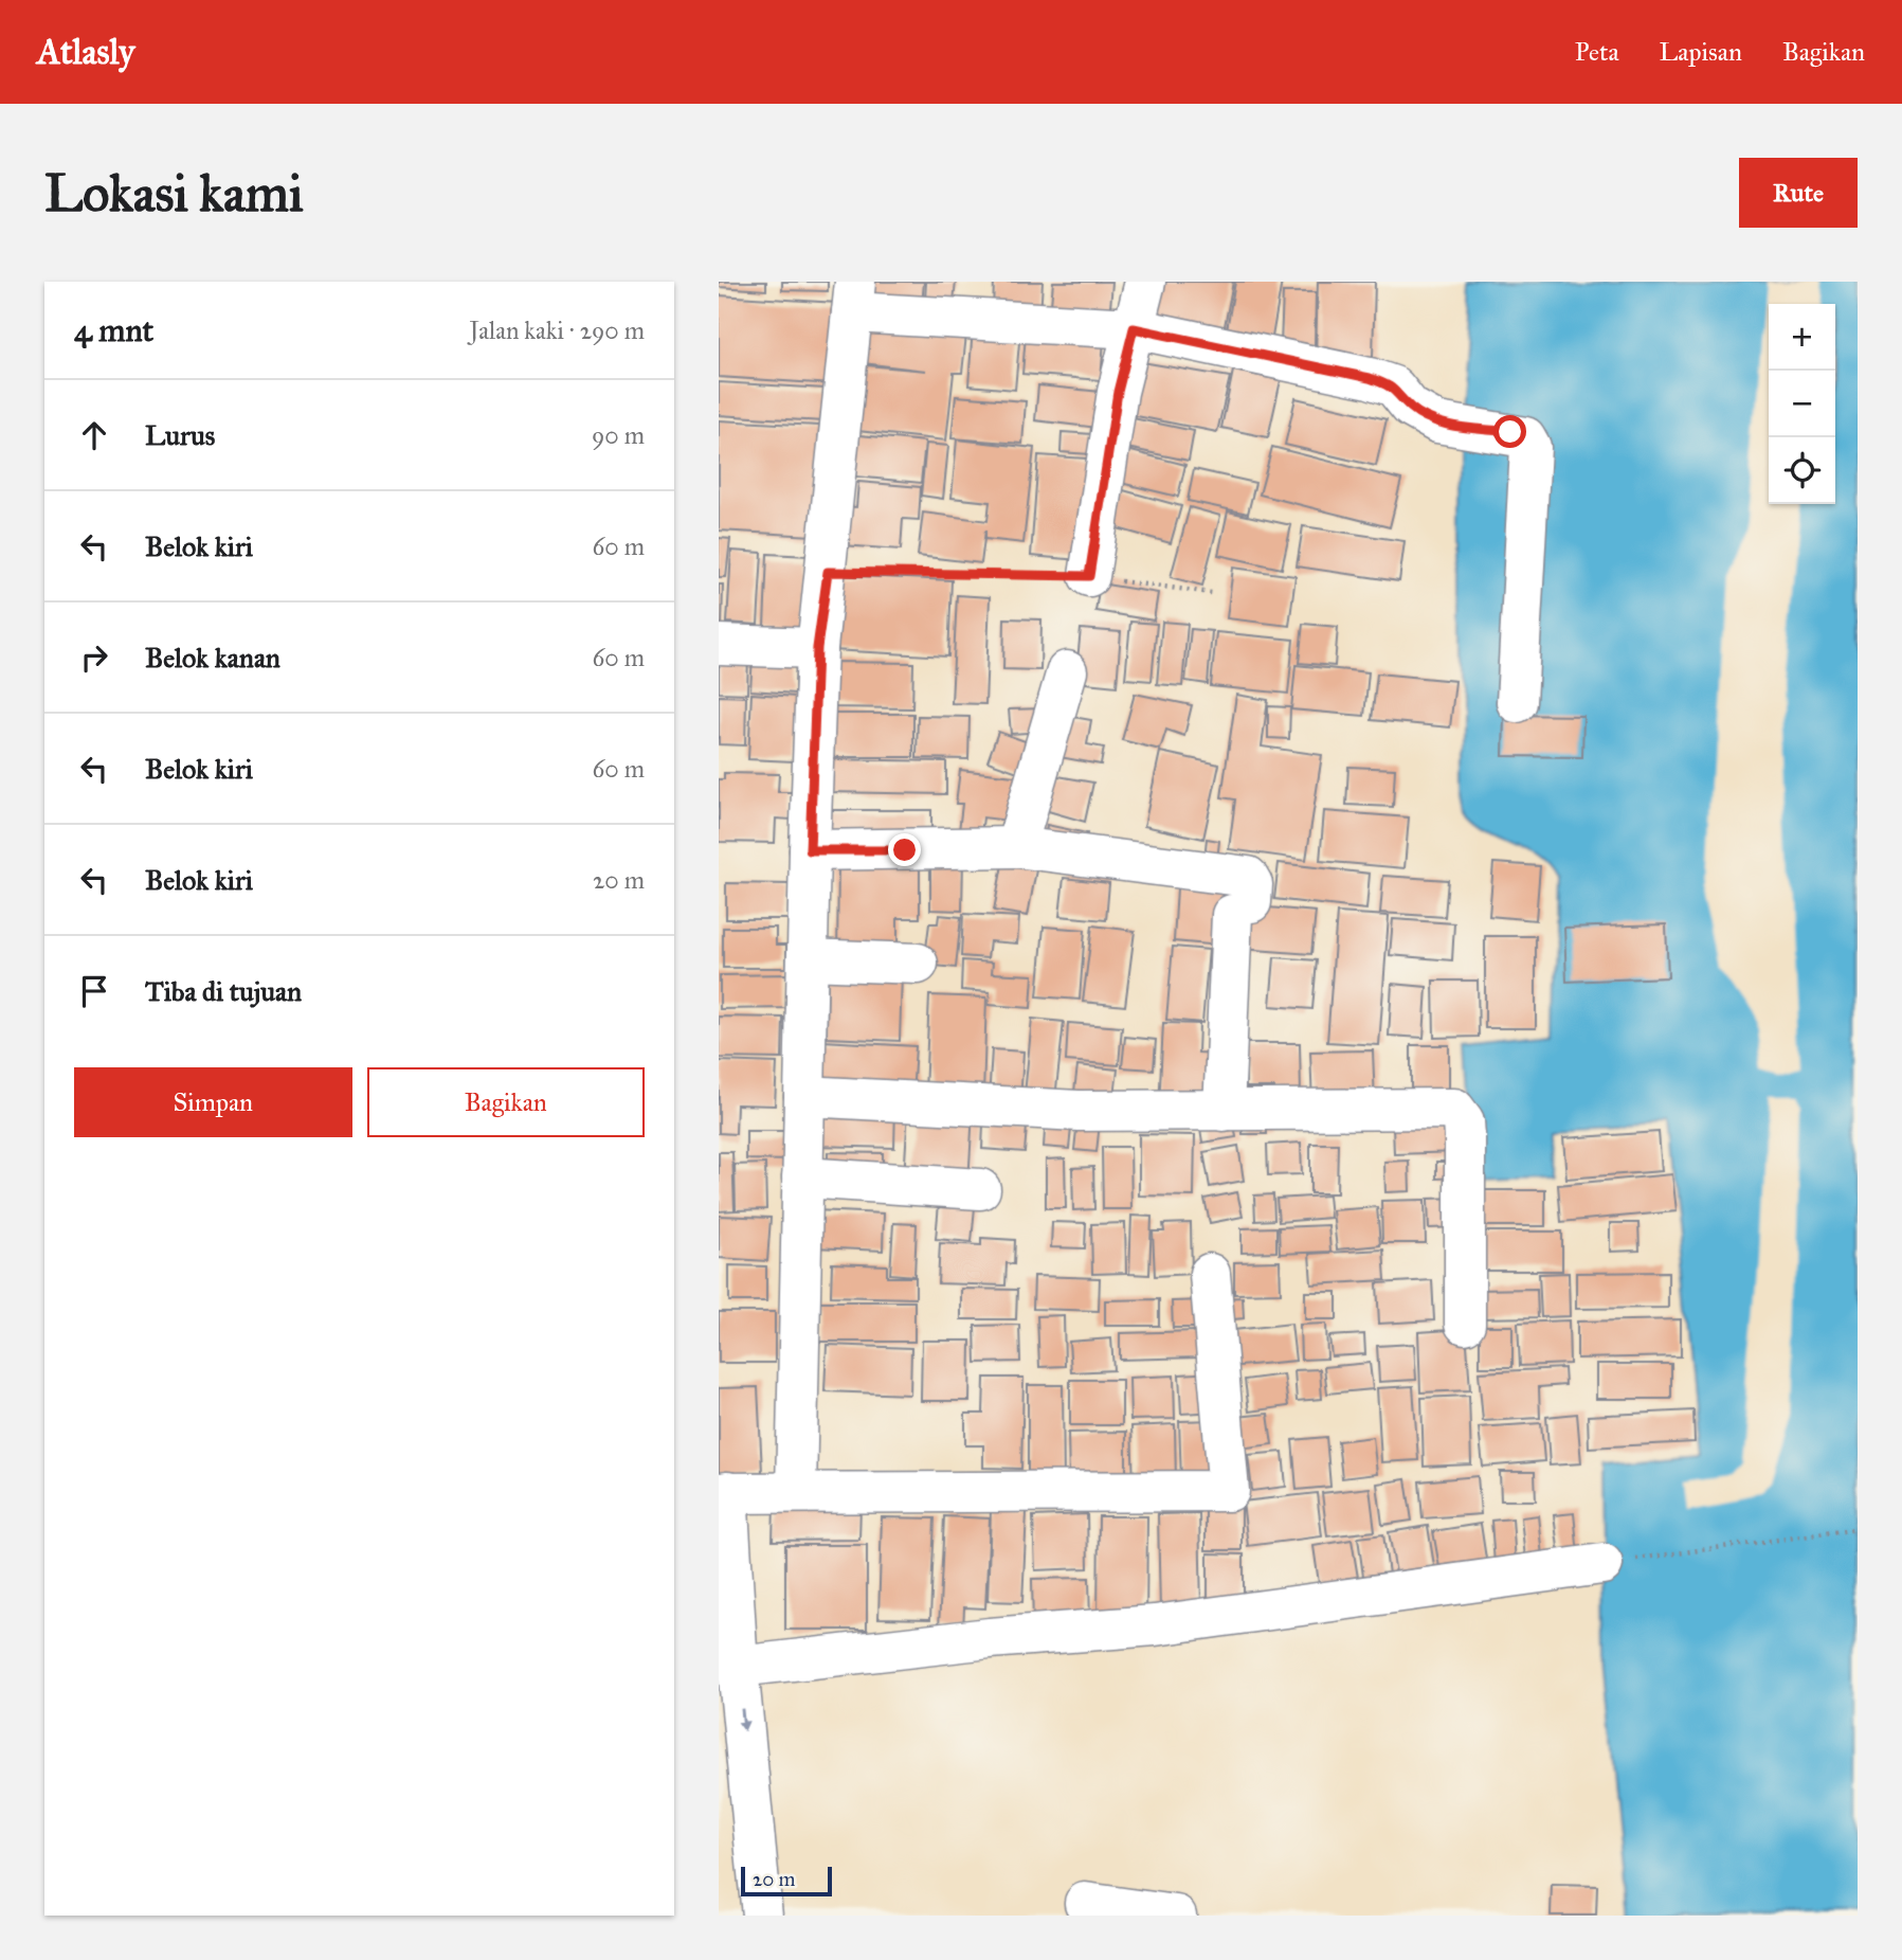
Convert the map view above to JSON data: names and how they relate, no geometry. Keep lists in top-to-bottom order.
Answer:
{
  "scale_bar": "20 m",
  "page": {
    "header": "Atlasly",
    "nav": ["Peta", "Lapisan", "Bagikan"],
    "buttons": [
      "Rute",
      ["Simpan", "Bagikan"]
    ],
    "title": "Lokasi kami",
    "heading": ["4 mnt", "Jalan kaki · 290 m"],
    "map_buttons": ["+", "−"],
    "list": [
      ["Lurus", "90 m"],
      ["Belok kiri", "60 m"],
      ["Belok kanan", "60 m"],
      ["Belok kiri", "60 m"],
      ["Belok kiri", "20 m"],
      "Tiba di tujuan"
    ],
    "scale": "20 m"
  }
}
